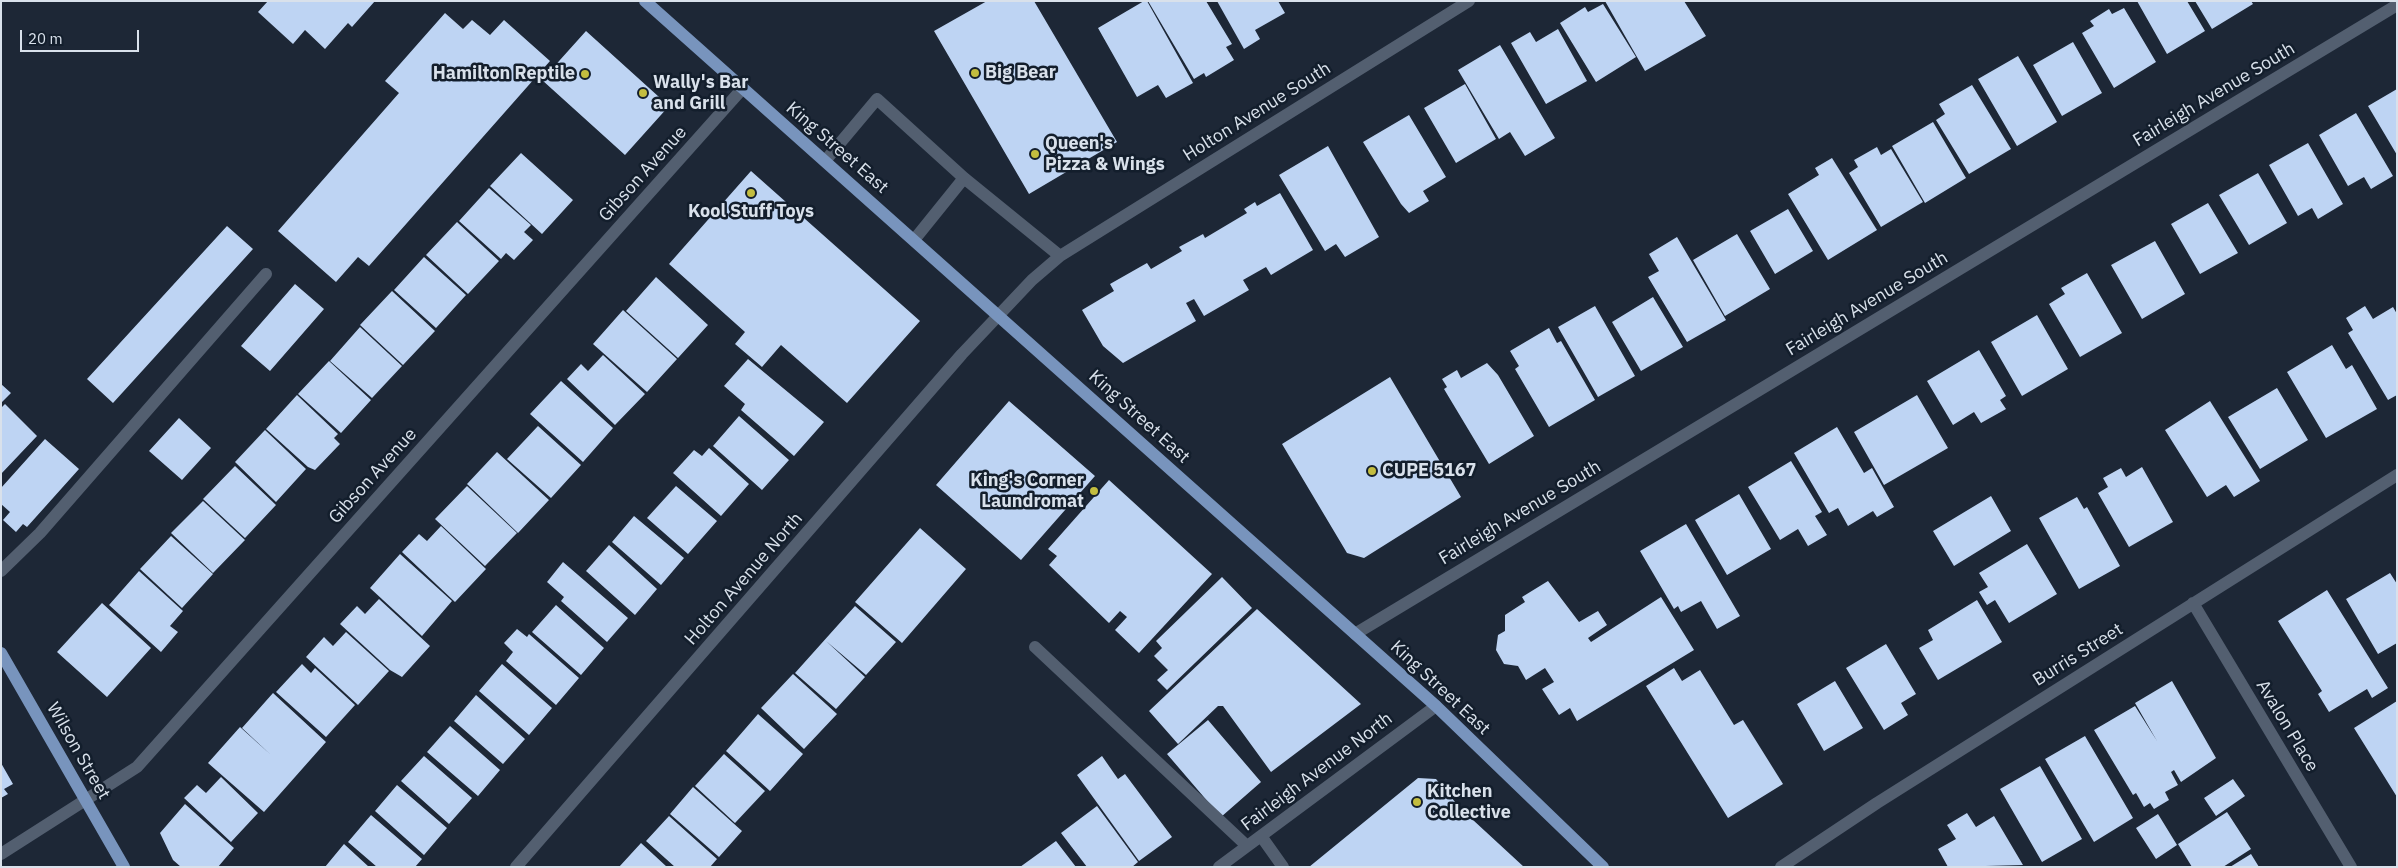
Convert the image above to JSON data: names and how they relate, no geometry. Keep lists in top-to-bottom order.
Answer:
{
  "streets": {
    "main road": ["King Street East", "Wilson Street"],
    "street": [
      "Fairleigh Avenue South",
      "Holton Avenue South",
      "Gibson Avenue",
      "Holton Avenue North",
      "Burris Street",
      "Avalon Place",
      "Fairleigh Avenue North"
    ]
  },
  "crossings": [
    ["Fairleigh Avenue South", "King Street East"],
    ["Holton Avenue South", "King Street East"],
    ["Holton Avenue South", "Holton Avenue North"],
    ["King Street East", "Gibson Avenue"],
    ["King Street East", "Holton Avenue North"],
    ["King Street East", "Fairleigh Avenue North"],
    ["Gibson Avenue", "Wilson Street"],
    ["Burris Street", "Avalon Place"]
  ],
  "places": [
    "Big Bear",
    "Hamilton Reptile",
    "Wally's Bar and Grill",
    "Queen's Pizza & Wings",
    "Kool Stuff Toys",
    "CUPE 5167",
    "King's Corner Laundromat",
    "Kitchen Collective"
  ],
  "scale_bar": "20 m"
}
